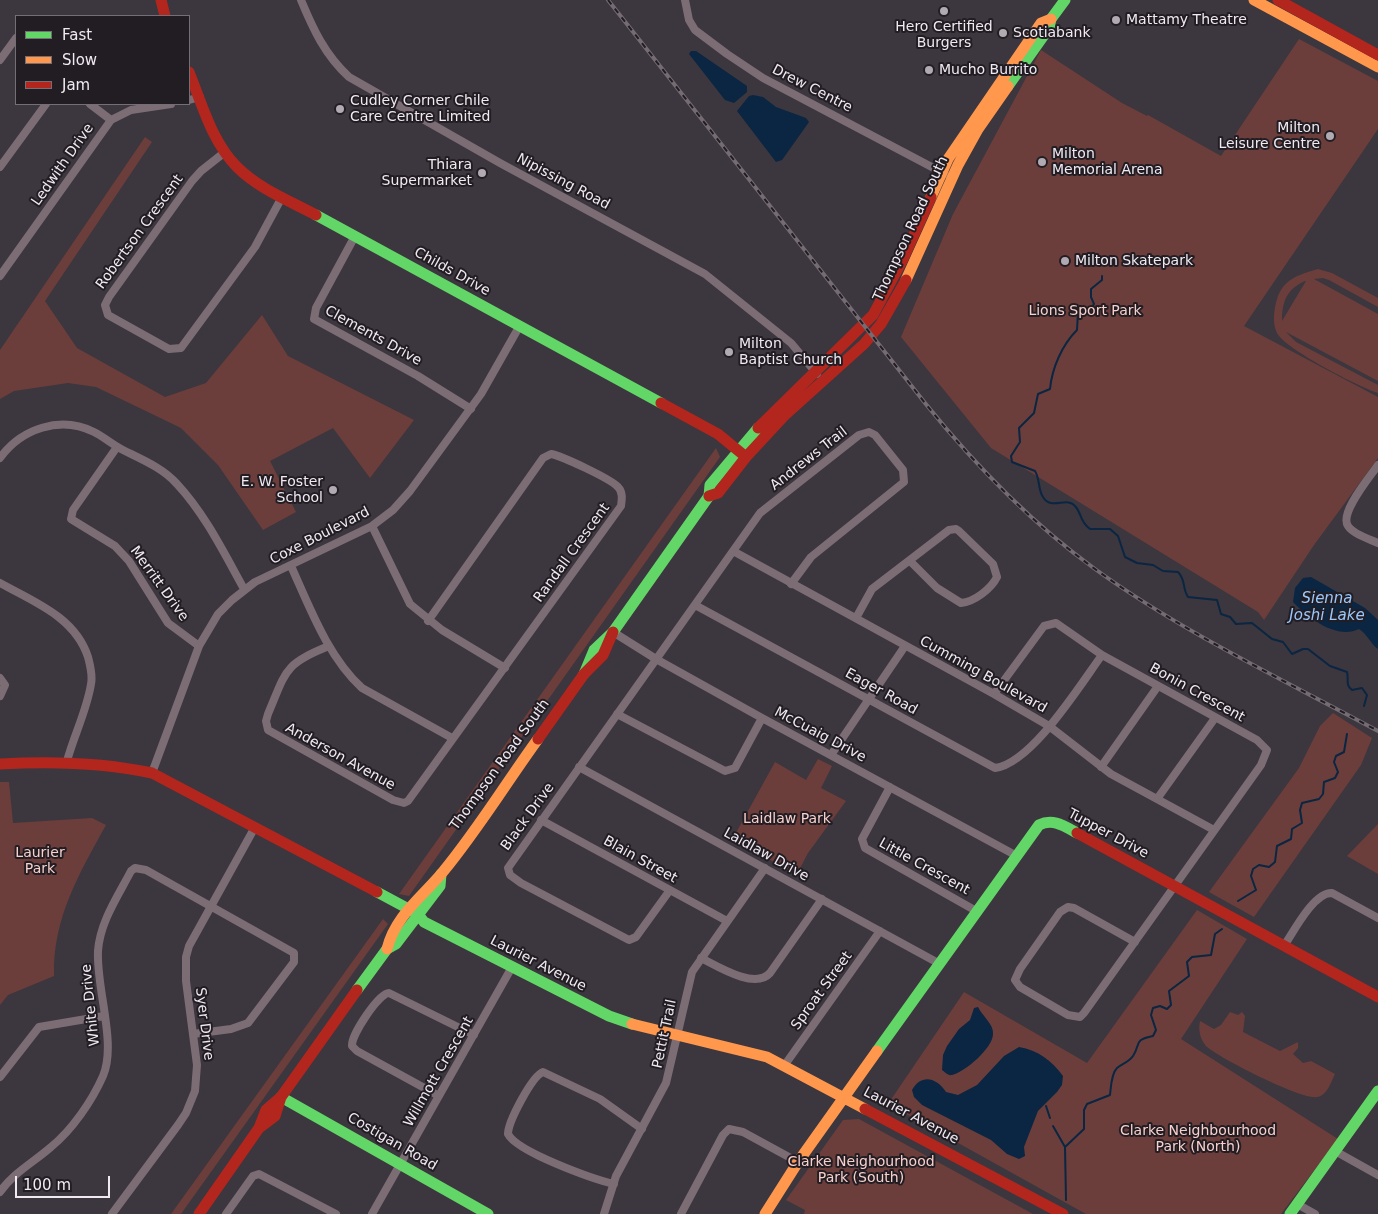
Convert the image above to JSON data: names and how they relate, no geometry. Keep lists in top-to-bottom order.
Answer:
{
  "streets": {
    "street": [
      "Drew Centre",
      "Ledwith Drive",
      "Nipissing Road",
      "Thompson Road South",
      "Robertson Crescent",
      "Childs Drive",
      "Clements Drive",
      "Andrews Trail",
      "Coxe Boulevard",
      "Randall Crescent",
      "Merritt Drive",
      "Cumming Boulevard",
      "Eager Road",
      "Bonin Crescent",
      "McCuaig Drive",
      "Anderson Avenue",
      "Black Drive",
      "Tupper Drive",
      "Laidlaw Drive",
      "Blain Street",
      "Little Crescent",
      "Laurier Avenue",
      "Sproat Street",
      "White Drive",
      "Syer Drive",
      "Pettit Trail",
      "Willmott Crescent",
      "Costigan Road"
    ]
  },
  "crossings": [
    ["Drew Centre", "Thompson Road South"],
    ["Nipissing Road", "Thompson Road South"],
    ["Thompson Road South", "Childs Drive"],
    ["Thompson Road South", "McCuaig Drive"],
    ["Thompson Road South", "Laurier Avenue"],
    ["Thompson Road South", "Costigan Road"],
    ["Robertson Crescent", "Childs Drive"],
    ["Childs Drive", "Clements Drive"],
    ["Childs Drive", "Coxe Boulevard"],
    ["Clements Drive", "Coxe Boulevard"],
    ["Andrews Trail", "Cumming Boulevard"],
    ["Andrews Trail", "Eager Road"],
    ["Andrews Trail", "McCuaig Drive"],
    ["Andrews Trail", "Black Drive"],
    ["Coxe Boulevard", "Merritt Drive"],
    ["Coxe Boulevard", "Laurier Avenue"],
    ["Randall Crescent", "Anderson Avenue"],
    ["Cumming Boulevard", "Eager Road"],
    ["Cumming Boulevard", "Bonin Crescent"],
    ["Bonin Crescent", "Tupper Drive"],
    ["McCuaig Drive", "Black Drive"],
    ["McCuaig Drive", "Tupper Drive"],
    ["McCuaig Drive", "Little Crescent"],
    ["Black Drive", "Laidlaw Drive"],
    ["Black Drive", "Blain Street"],
    ["Tupper Drive", "Laidlaw Drive"],
    ["Tupper Drive", "Little Crescent"],
    ["Tupper Drive", "Laurier Avenue"],
    ["Laidlaw Drive", "Sproat Street"],
    ["Laidlaw Drive", "Pettit Trail"],
    ["Blain Street", "Pettit Trail"],
    ["Laurier Avenue", "Sproat Street"],
    ["Laurier Avenue", "Syer Drive"],
    ["Laurier Avenue", "Pettit Trail"],
    ["Laurier Avenue", "Willmott Crescent"],
    ["White Drive", "Syer Drive"],
    ["Willmott Crescent", "Costigan Road"]
  ],
  "water": ["Sienna Joshi Lake"],
  "parks": [
    "Lions Sport Park",
    "Laidlaw Park",
    "Laurier Park",
    "Clarke Neighbourhood Park (North)",
    "Clarke Neighourhood Park (South)"
  ],
  "places": [
    "Hero Certified Burgers",
    "Mattamy Theatre",
    "Scotiabank",
    "Mucho Burrito",
    "Cudley Corner Chile Care Centre Limited",
    "Milton Leisure Centre",
    "Milton Memorial Arena",
    "Thiara Supermarket",
    "Milton Skatepark",
    "Milton Baptist Church",
    "E. W. Foster School"
  ],
  "legend": ["Fast", "Slow", "Jam"],
  "scale_bar": "100 m"
}
